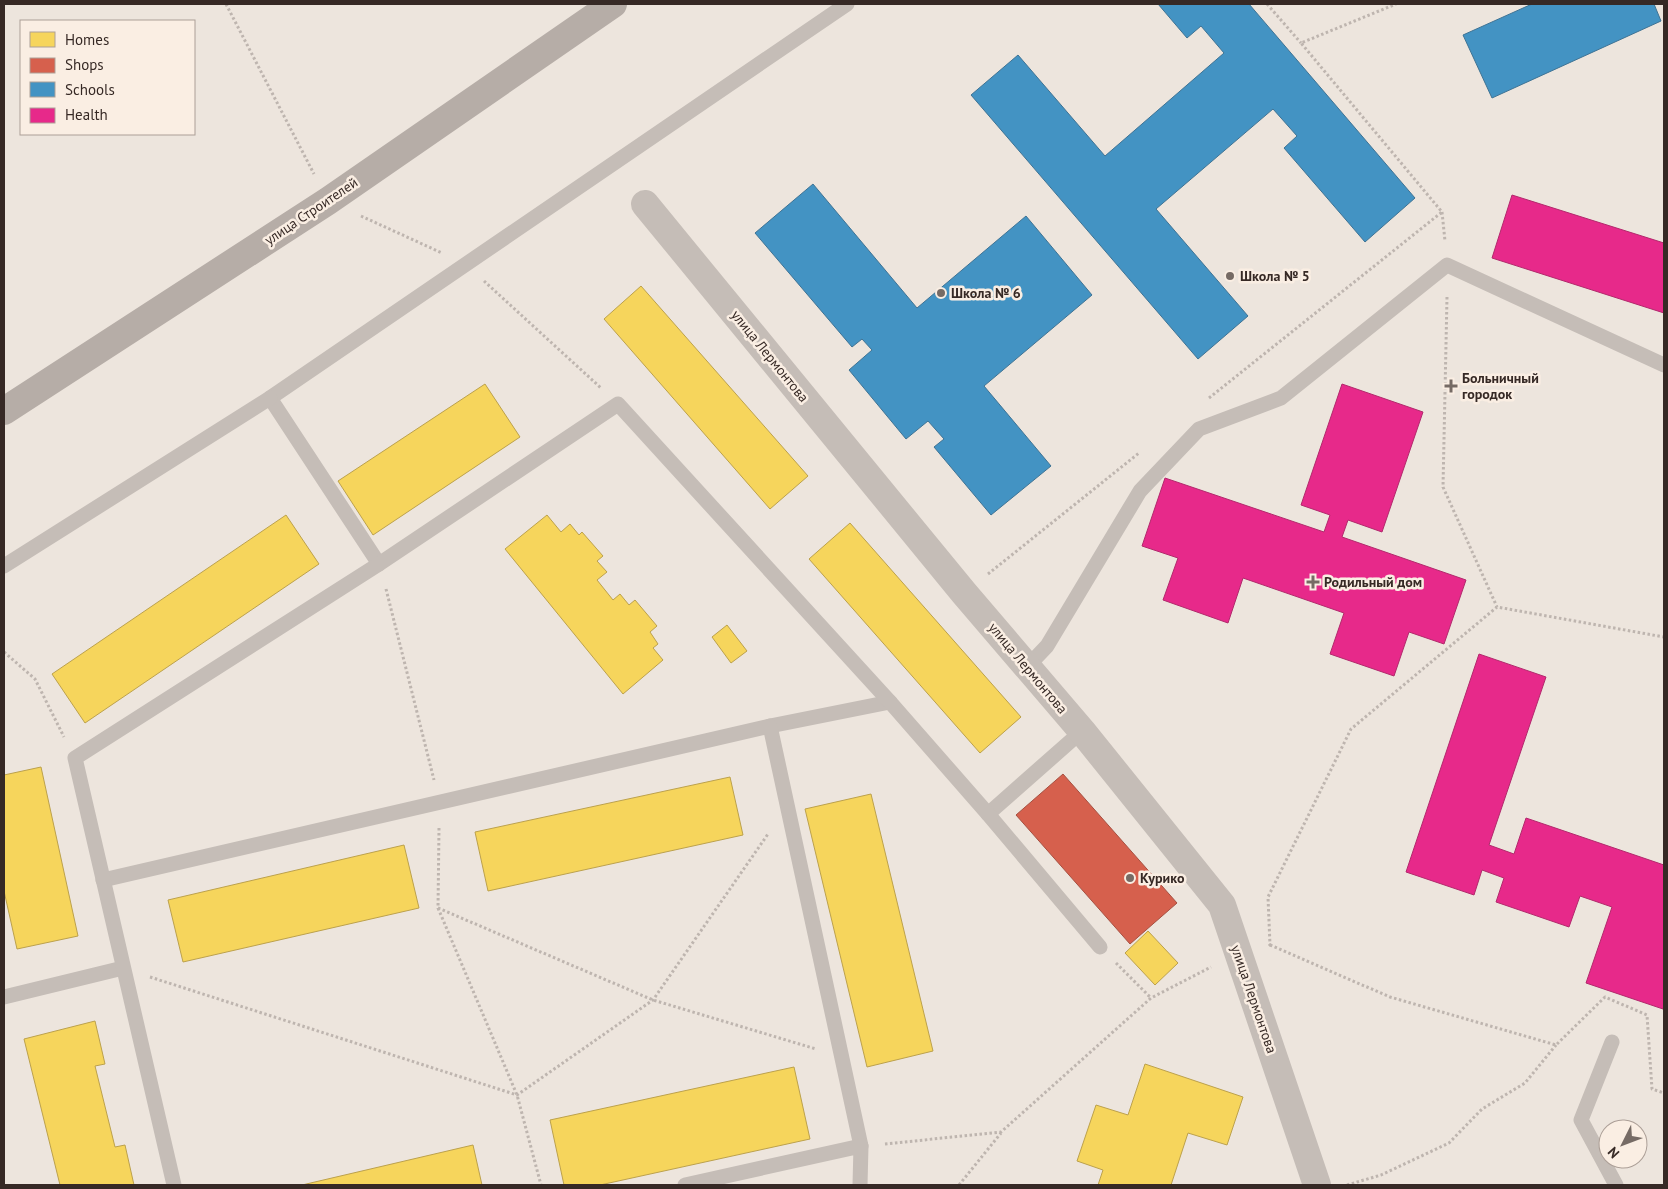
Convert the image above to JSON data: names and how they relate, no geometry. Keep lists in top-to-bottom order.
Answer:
{
  "streets": {
    "main road": ["улица Строителей"],
    "street": ["улица Лермонтова"]
  },
  "places": {
    "other": ["Школа № 5", "Школа № 6", "Курико"],
    "health": ["Больничный городок", "Родильный дом"]
  },
  "legend": [
    "Homes",
    "Shops",
    "Schools",
    "Health"
  ],
  "north": "bottom left"
}
